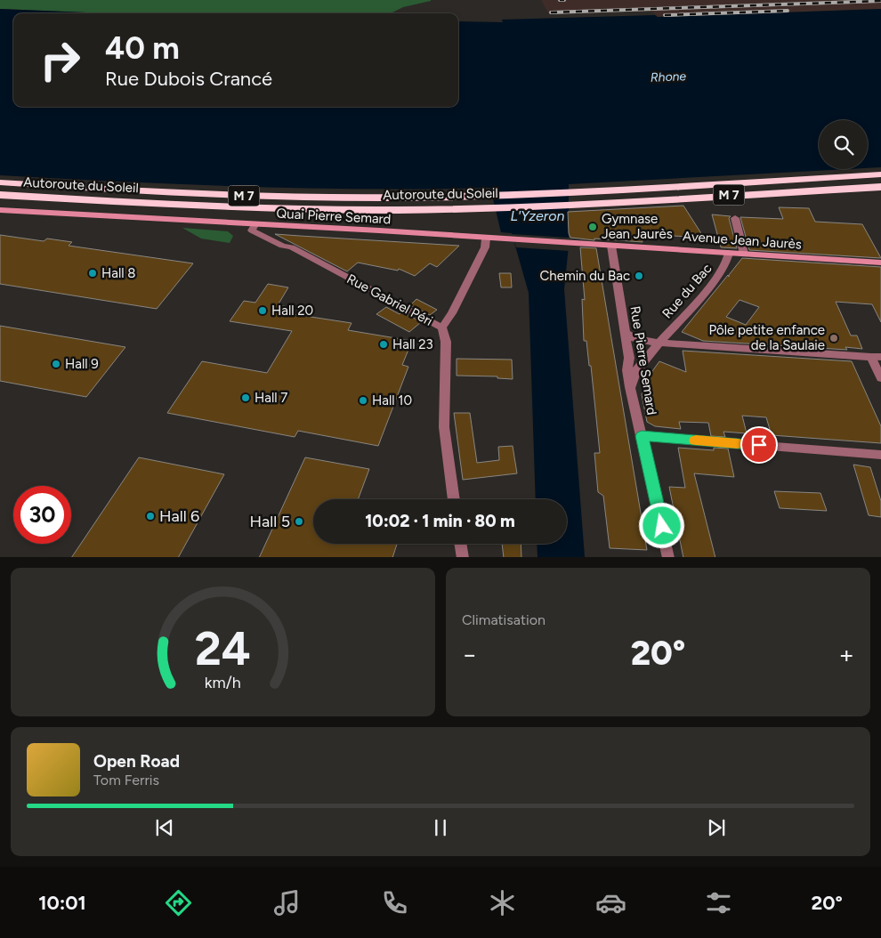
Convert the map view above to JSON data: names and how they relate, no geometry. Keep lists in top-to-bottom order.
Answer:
{
  "streets": {
    "highway": ["Autoroute du Soleil", "M 7"],
    "main road": ["Quai Pierre Semard", "Avenue Jean Jaurès"],
    "street": ["Rue du Bac", "Rue Gabriel Péri", "Rue Pierre Semard"]
  },
  "crossings": [
    ["Quai Pierre Semard", "Avenue Jean Jaurès"],
    ["Quai Pierre Semard", "Rue Gabriel Péri"],
    ["Avenue Jean Jaurès", "Rue du Bac"],
    ["Avenue Jean Jaurès", "Rue Pierre Semard"],
    ["Rue du Bac", "Rue Pierre Semard"]
  ],
  "water": ["Rhone", "L'Yzeron"],
  "places": [
    "Gymnase Jean Jaurès",
    "Hall 8",
    "Chemin du Bac",
    "Hall 20",
    "Pôle petite enfance de la Saulaie",
    "Hall 23",
    "Hall 9",
    "Hall 7",
    "Hall 10",
    "Hall 6",
    "Hall 5"
  ],
  "page": {
    "turn": ["40 m", "Rue Dubois Crancé"],
    "limit": "30",
    "trip": "10:02 · 1 min · 80 m",
    "tile": "Climatisation",
    "heat": ["−", "20°", "+"],
    "song": ["Open Road", "Tom Ferris"],
    "tabs": ["10:01", "20°"],
    "gauge": ["24", "km/h"]
  }
}
